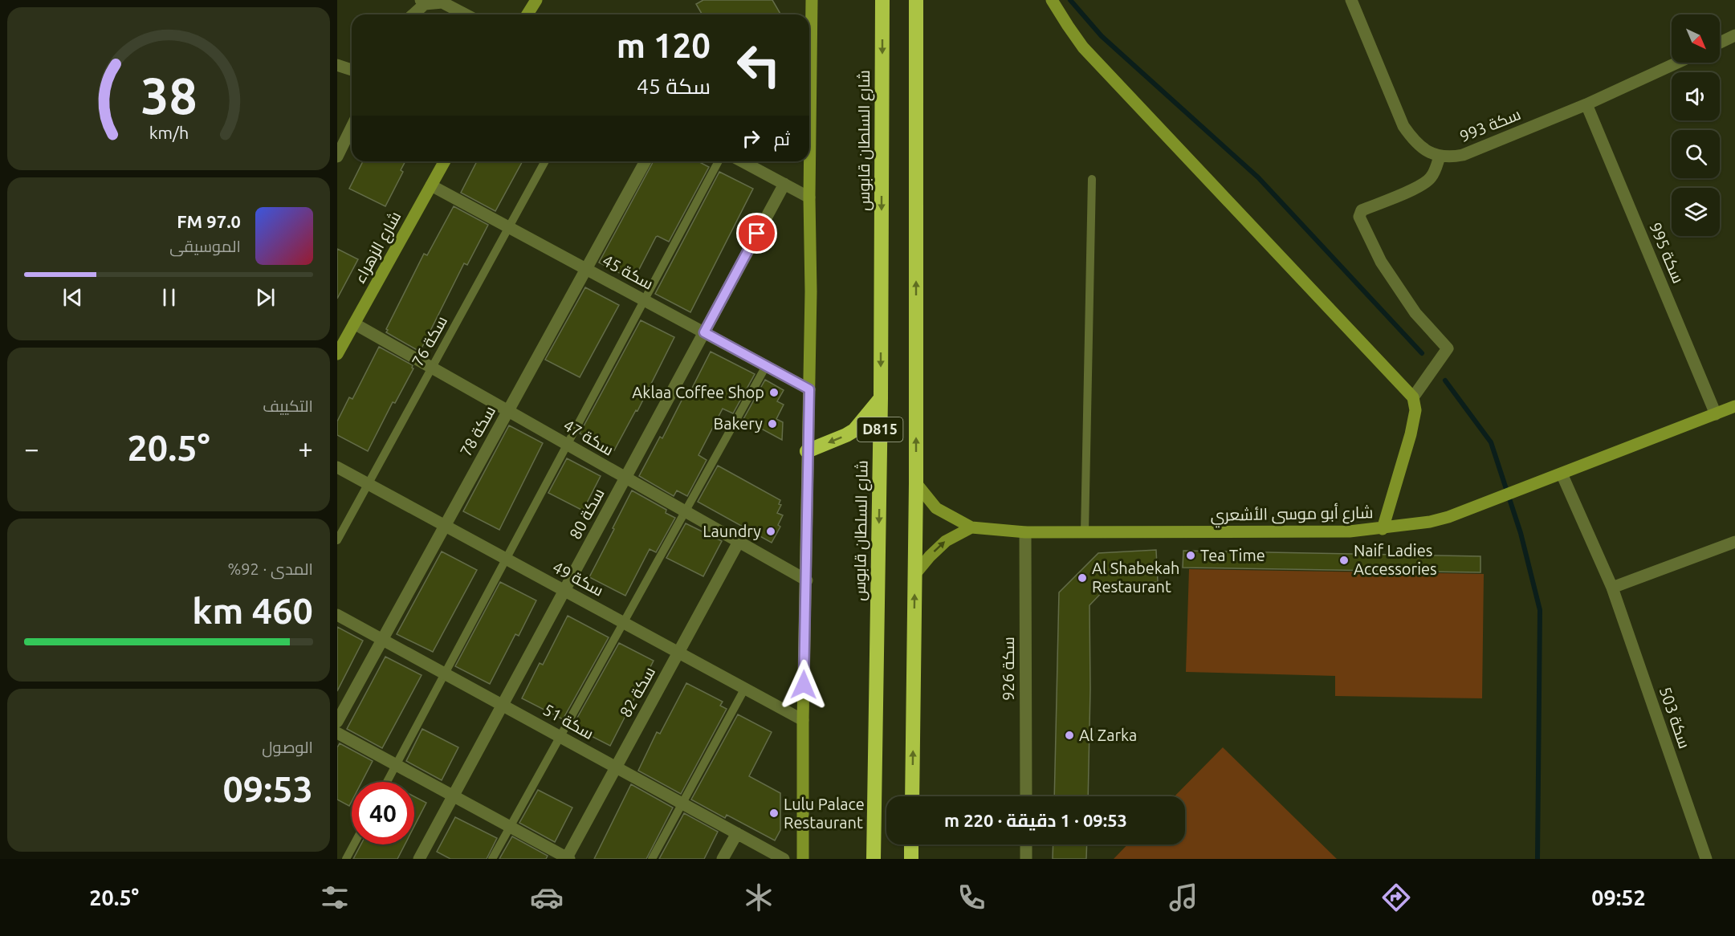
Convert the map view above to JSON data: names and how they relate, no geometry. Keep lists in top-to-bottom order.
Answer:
{
  "streets": {
    "highway": ["شارع السلطان قابوس", "D815"],
    "street": [
      "سكة 993",
      "شارع الزهراء",
      "سكة 995",
      "سكة 45",
      "سكة 78",
      "سكة 47",
      "سكة 80",
      "شارع أبو موسى الأشعري",
      "سكة 49",
      "سكة 926",
      "سكة 82",
      "سكة 503",
      "سكة 51"
    ],
    "lane": ["سكة 76"]
  },
  "crossings": [
    ["سكة 993", "سكة 995"],
    ["شارع الزهراء", "سكة 45"],
    ["شارع الزهراء", "سكة 47"],
    ["سكة 995", "شارع أبو موسى الأشعري"],
    ["سكة 45", "سكة 76"],
    ["سكة 45", "سكة 78"],
    ["سكة 45", "سكة 80"],
    ["سكة 76", "سكة 47"],
    ["سكة 76", "سكة 49"],
    ["D815", "شارع أبو موسى الأشعري"],
    ["سكة 78", "سكة 47"],
    ["سكة 78", "سكة 49"],
    ["سكة 78", "سكة 51"],
    ["سكة 47", "سكة 80"],
    ["سكة 47", "سكة 82"],
    ["سكة 80", "سكة 49"],
    ["سكة 80", "سكة 51"],
    ["شارع أبو موسى الأشعري", "سكة 926"],
    ["شارع أبو موسى الأشعري", "سكة 503"],
    ["سكة 49", "سكة 82"],
    ["سكة 82", "سكة 51"]
  ],
  "places": [
    "Aklaa Coffee Shop",
    "Bakery",
    "Laundry",
    "Tea Time",
    "Naif Ladies Accessories",
    "Al Shabekah Restaurant",
    "Al Zarka",
    "Lulu Palace Restaurant"
  ],
  "north": "bottom right",
  "page": {
    "turn": ["120 m", "سكة 45"],
    "then": "ثم",
    "song": ["97.0 FM", "الموسيقى"],
    "tile": [
      "التكييف",
      ["المدى · 92%", "460 km"],
      ["الوصول", "09:53"]
    ],
    "heat": ["−", "20.5°", "+"],
    "limit": "40",
    "trip": "09:53 · 1 دقيقة · 220 m",
    "tabs": ["09:52", "20.5°"],
    "gauge": ["38", "km/h"]
  }
}
